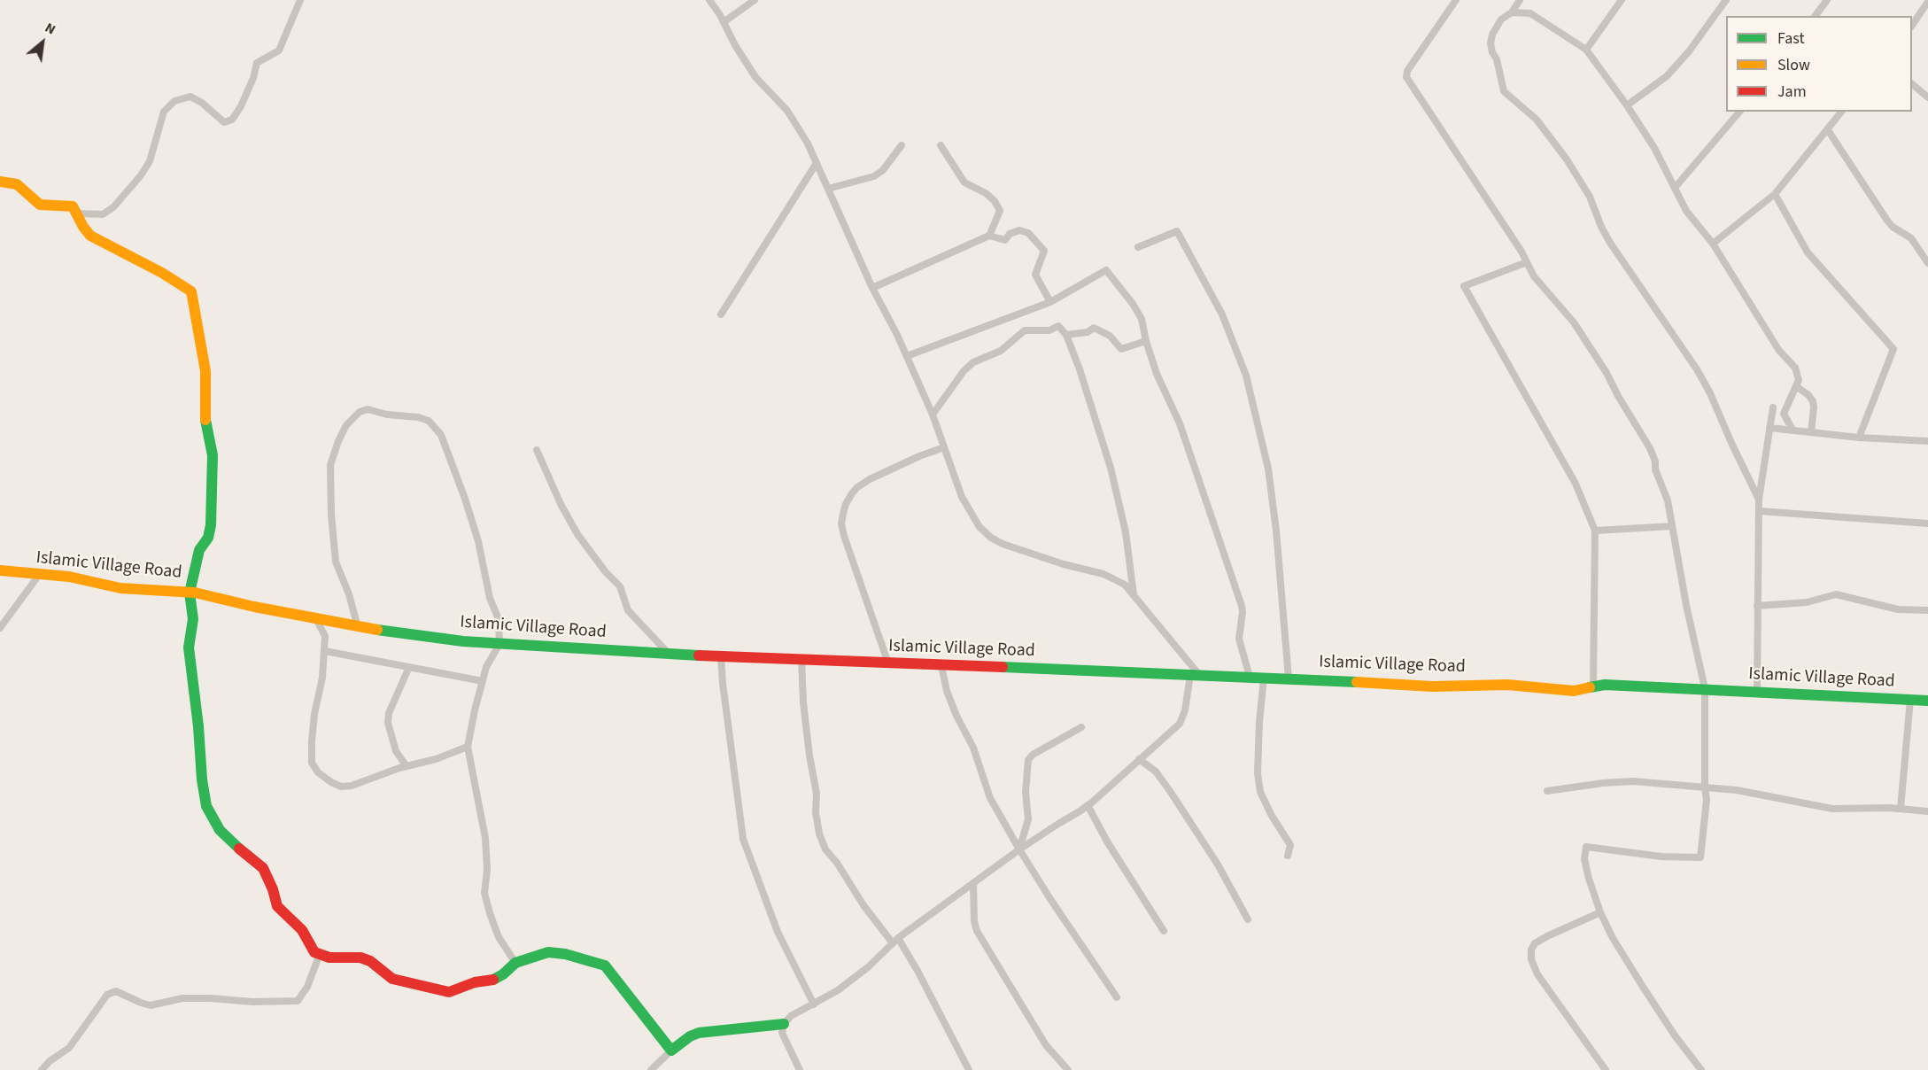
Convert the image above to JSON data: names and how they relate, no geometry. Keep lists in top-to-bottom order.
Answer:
{
  "streets": {
    "street": ["Islamic Village Road"]
  },
  "legend": ["Fast", "Slow", "Jam"],
  "north": "top right"
}
